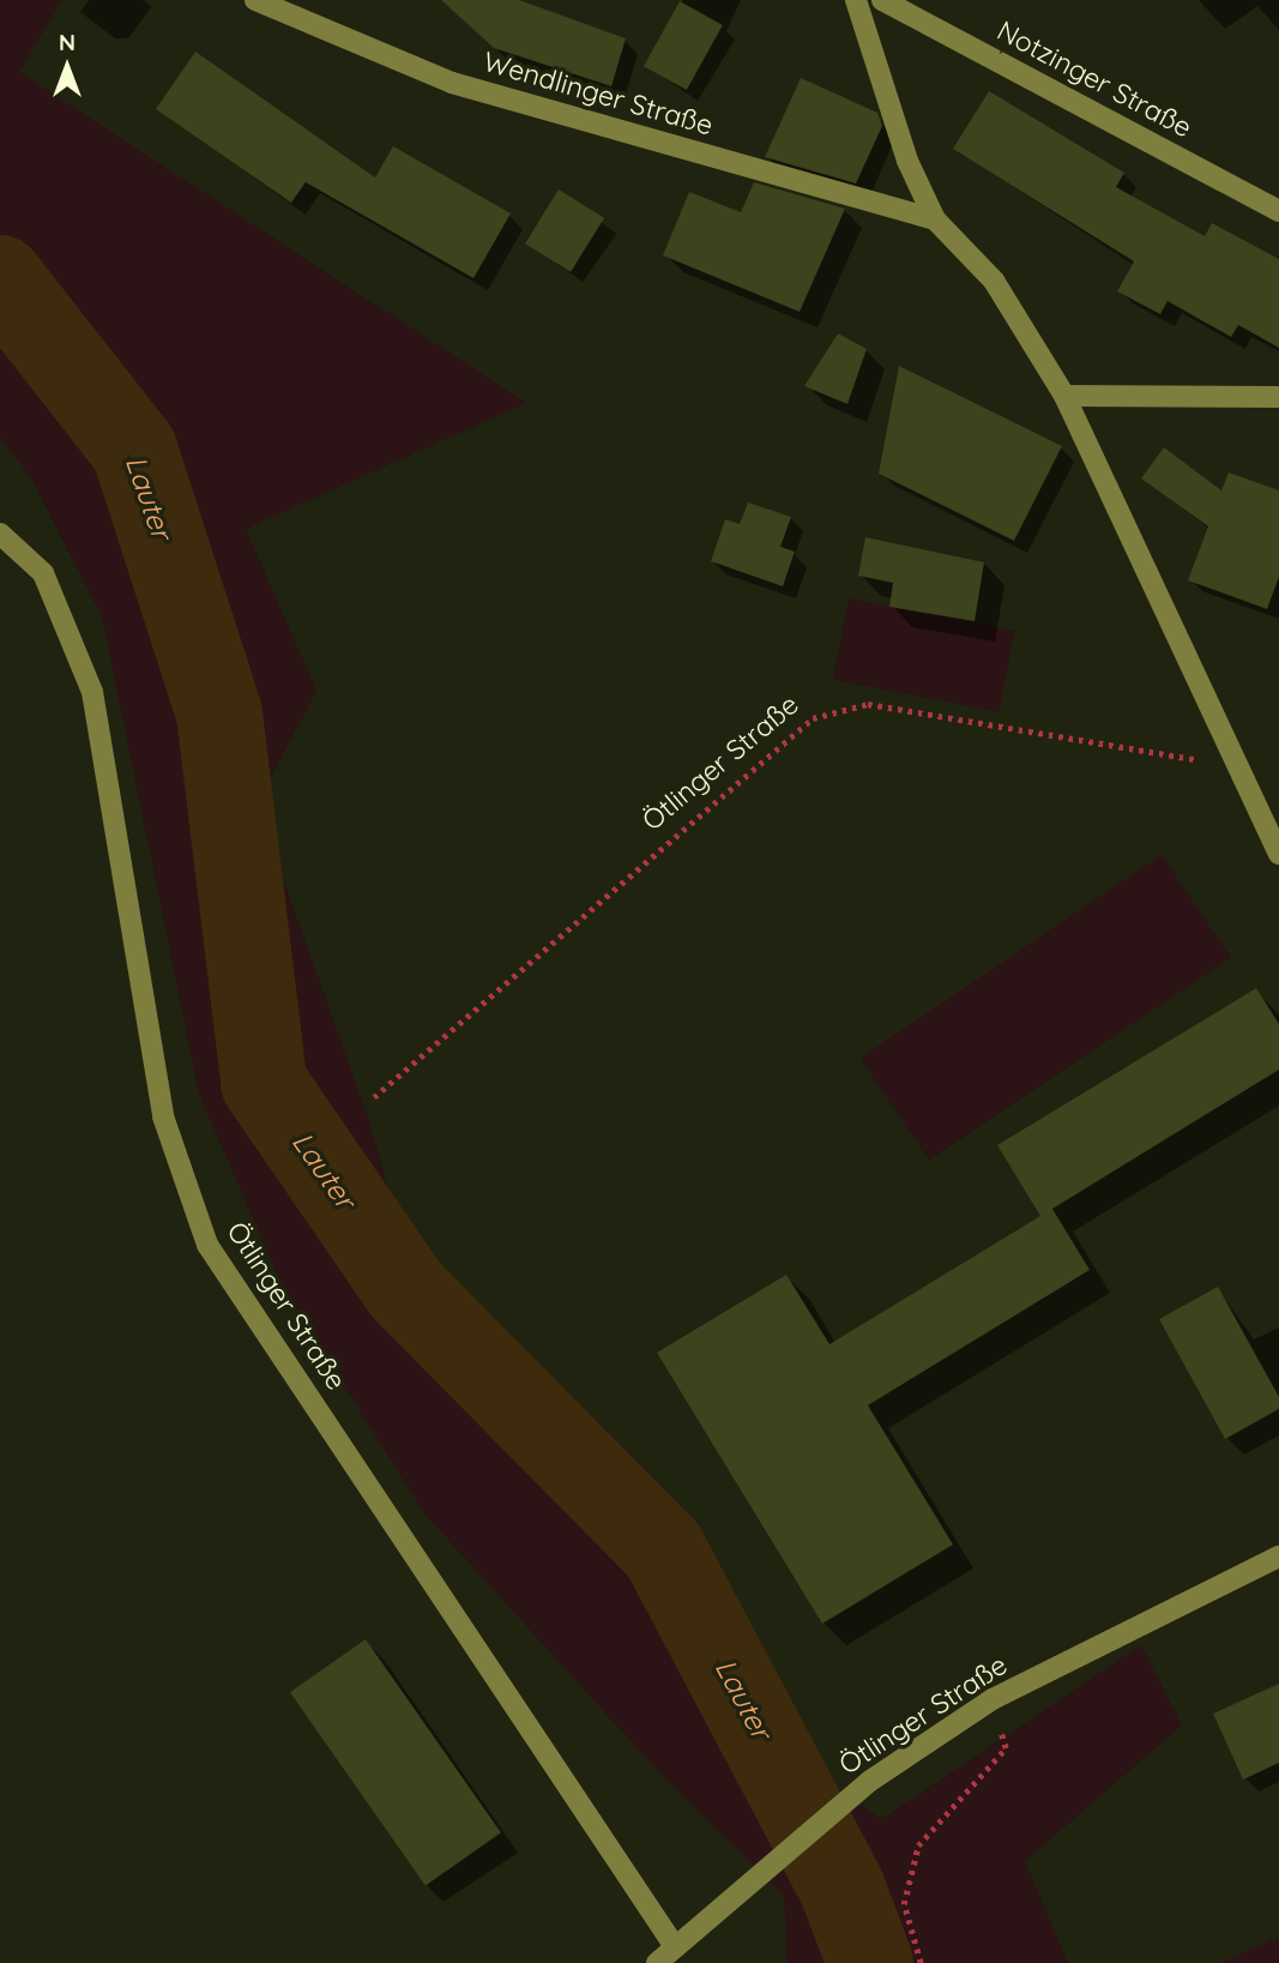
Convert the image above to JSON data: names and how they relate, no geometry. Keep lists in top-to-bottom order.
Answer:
{
  "streets": {
    "street": ["Notzinger Straße", "Wendlinger Straße", "Ötlinger Straße"]
  },
  "water": ["Lauter"],
  "north": "top"
}
